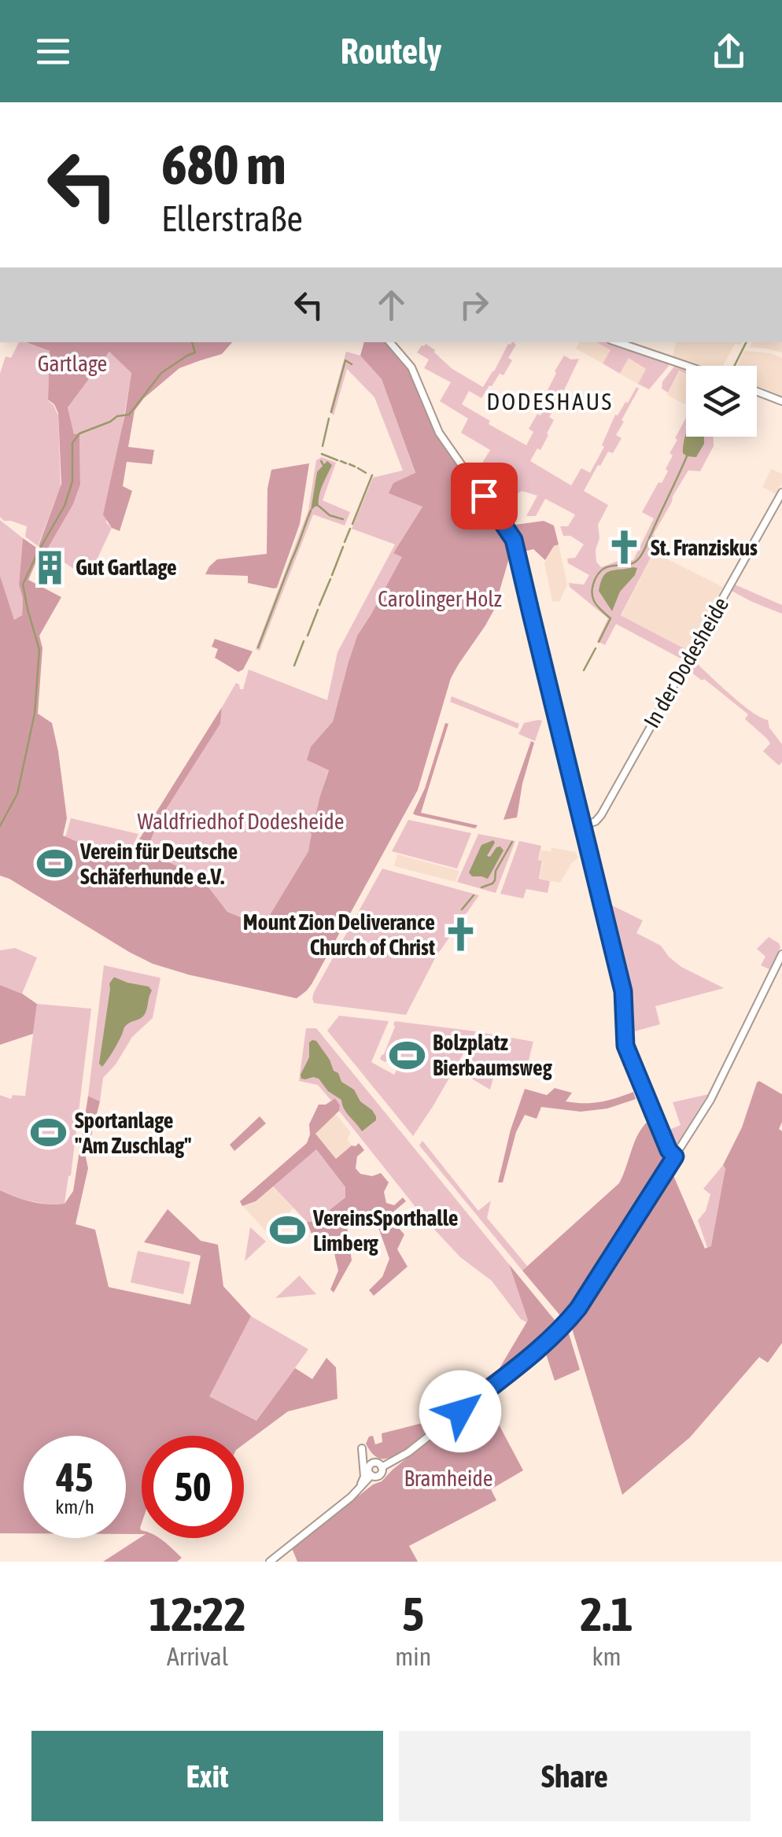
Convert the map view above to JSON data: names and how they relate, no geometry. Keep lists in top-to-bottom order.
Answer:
{
  "streets": {
    "street": ["In der Dodesheide"]
  },
  "districts": ["DODESHAUS"],
  "parks": [
    "Gartlage",
    "Carolinger Holz",
    "Waldfriedhof Dodesheide",
    "Bramheide"
  ],
  "places": {
    "church": ["St. Franziskus", "Mount Zion Deliverance Church of Christ"],
    "building": ["Gut Gartlage"],
    "sports": [
      "Verein für Deutsche Schäferhunde e.V.",
      "Bolzplatz Bierbaumsweg",
      "Sportanlage \"Am Zuschlag\"",
      "VereinsSporthalle Limberg"
    ]
  },
  "page": {
    "header": "Routely",
    "turn": ["680 m", "Ellerstraße"],
    "speed": "45 km/h",
    "limit": "50",
    "eta": [
      "12:22",
      "Arrival",
      "5",
      "min",
      "2.1",
      "km"
    ],
    "buttons": ["Exit", "Share"]
  }
}
